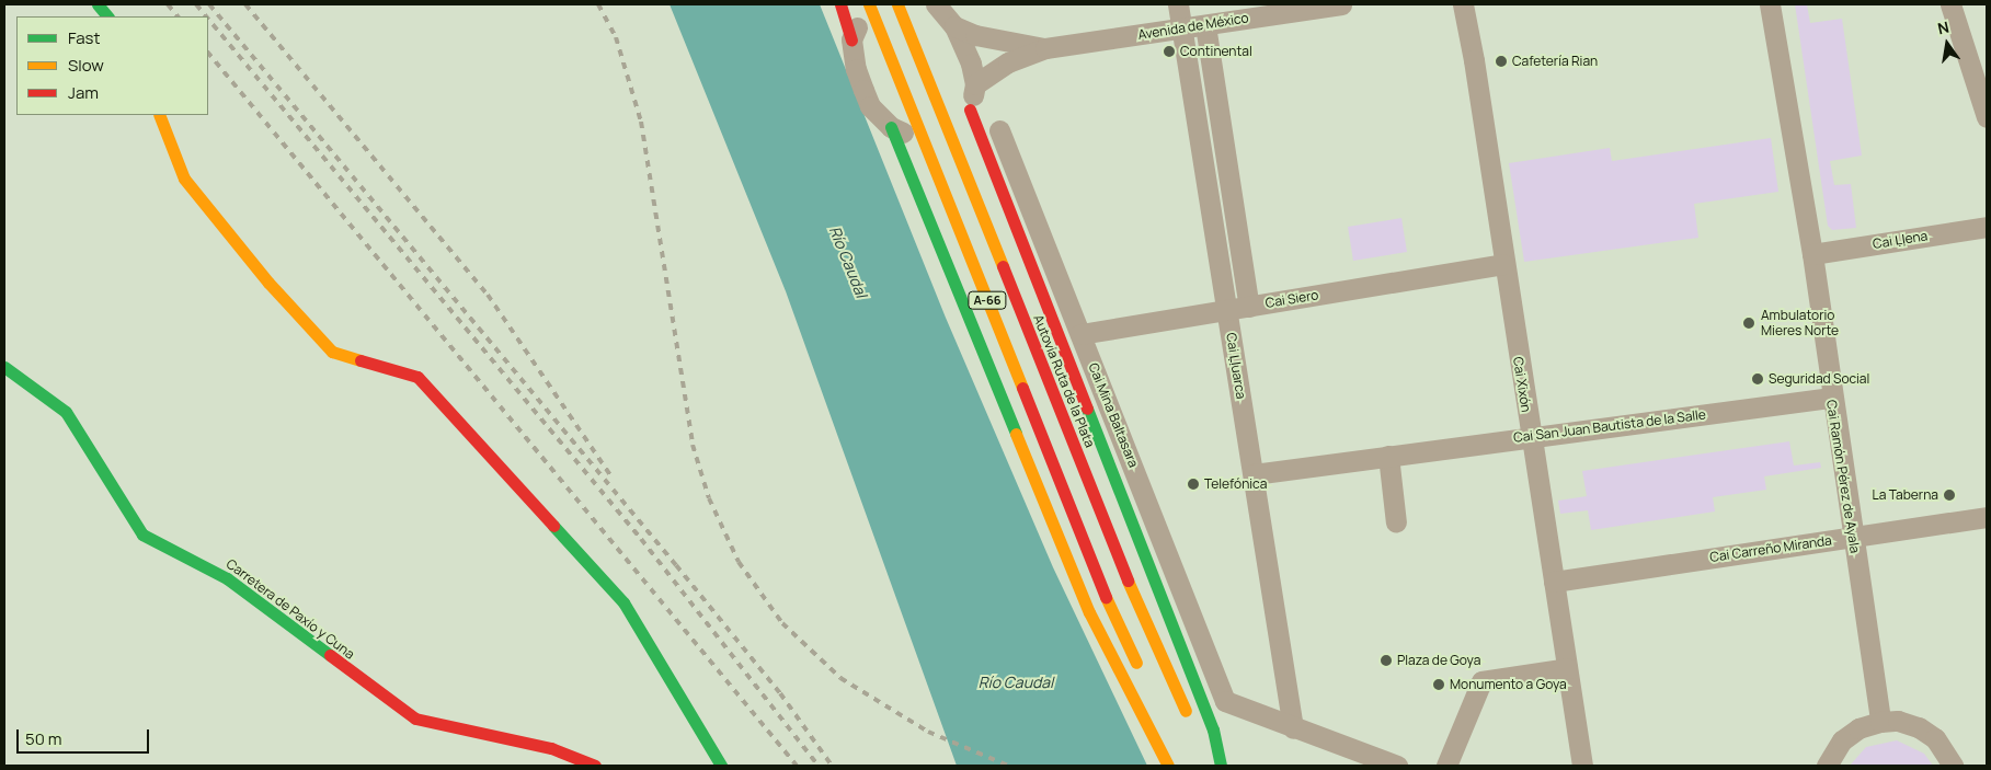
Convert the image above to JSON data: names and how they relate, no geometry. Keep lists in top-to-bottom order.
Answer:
{
  "streets": {
    "main road": ["A-66", "Autovía Ruta de la Plata", "Carretera de Paxío y Cuna"],
    "street": [
      "Avenida de México",
      "Cai Ḷḷena",
      "Cai Siero",
      "Cai Ḷḷuarca",
      "Cai Xixón",
      "Cai Mina Baltasara",
      "Cai San Juan Bautista de la Salle",
      "Cai Ramón Pérez de Ayala",
      "Cai Carreño Miranda"
    ]
  },
  "crossings": [
    ["Avenida de México", "Cai Ḷḷuarca"],
    ["Cai Ḷḷena", "Cai Ramón Pérez de Ayala"],
    ["Cai Siero", "Cai Ḷḷuarca"],
    ["Cai Siero", "Cai Xixón"],
    ["Cai Siero", "Cai Mina Baltasara"],
    ["Cai Ḷḷuarca", "Cai Mina Baltasara"],
    ["Cai Ḷḷuarca", "Cai San Juan Bautista de la Salle"],
    ["Cai Xixón", "Cai San Juan Bautista de la Salle"],
    ["Cai Xixón", "Cai Carreño Miranda"],
    ["Cai San Juan Bautista de la Salle", "Cai Ramón Pérez de Ayala"],
    ["Cai Ramón Pérez de Ayala", "Cai Carreño Miranda"]
  ],
  "water": ["Río Caudal"],
  "places": [
    "Continental",
    "Cafetería Rian",
    "Ambulatorio Mieres Norte",
    "Seguridad Social",
    "Telefónica",
    "La Taberna",
    "Plaza de Goya",
    "Monumento a Goya"
  ],
  "legend": ["Fast", "Slow", "Jam"],
  "scale_bar": "50 m",
  "north": "top"
}
